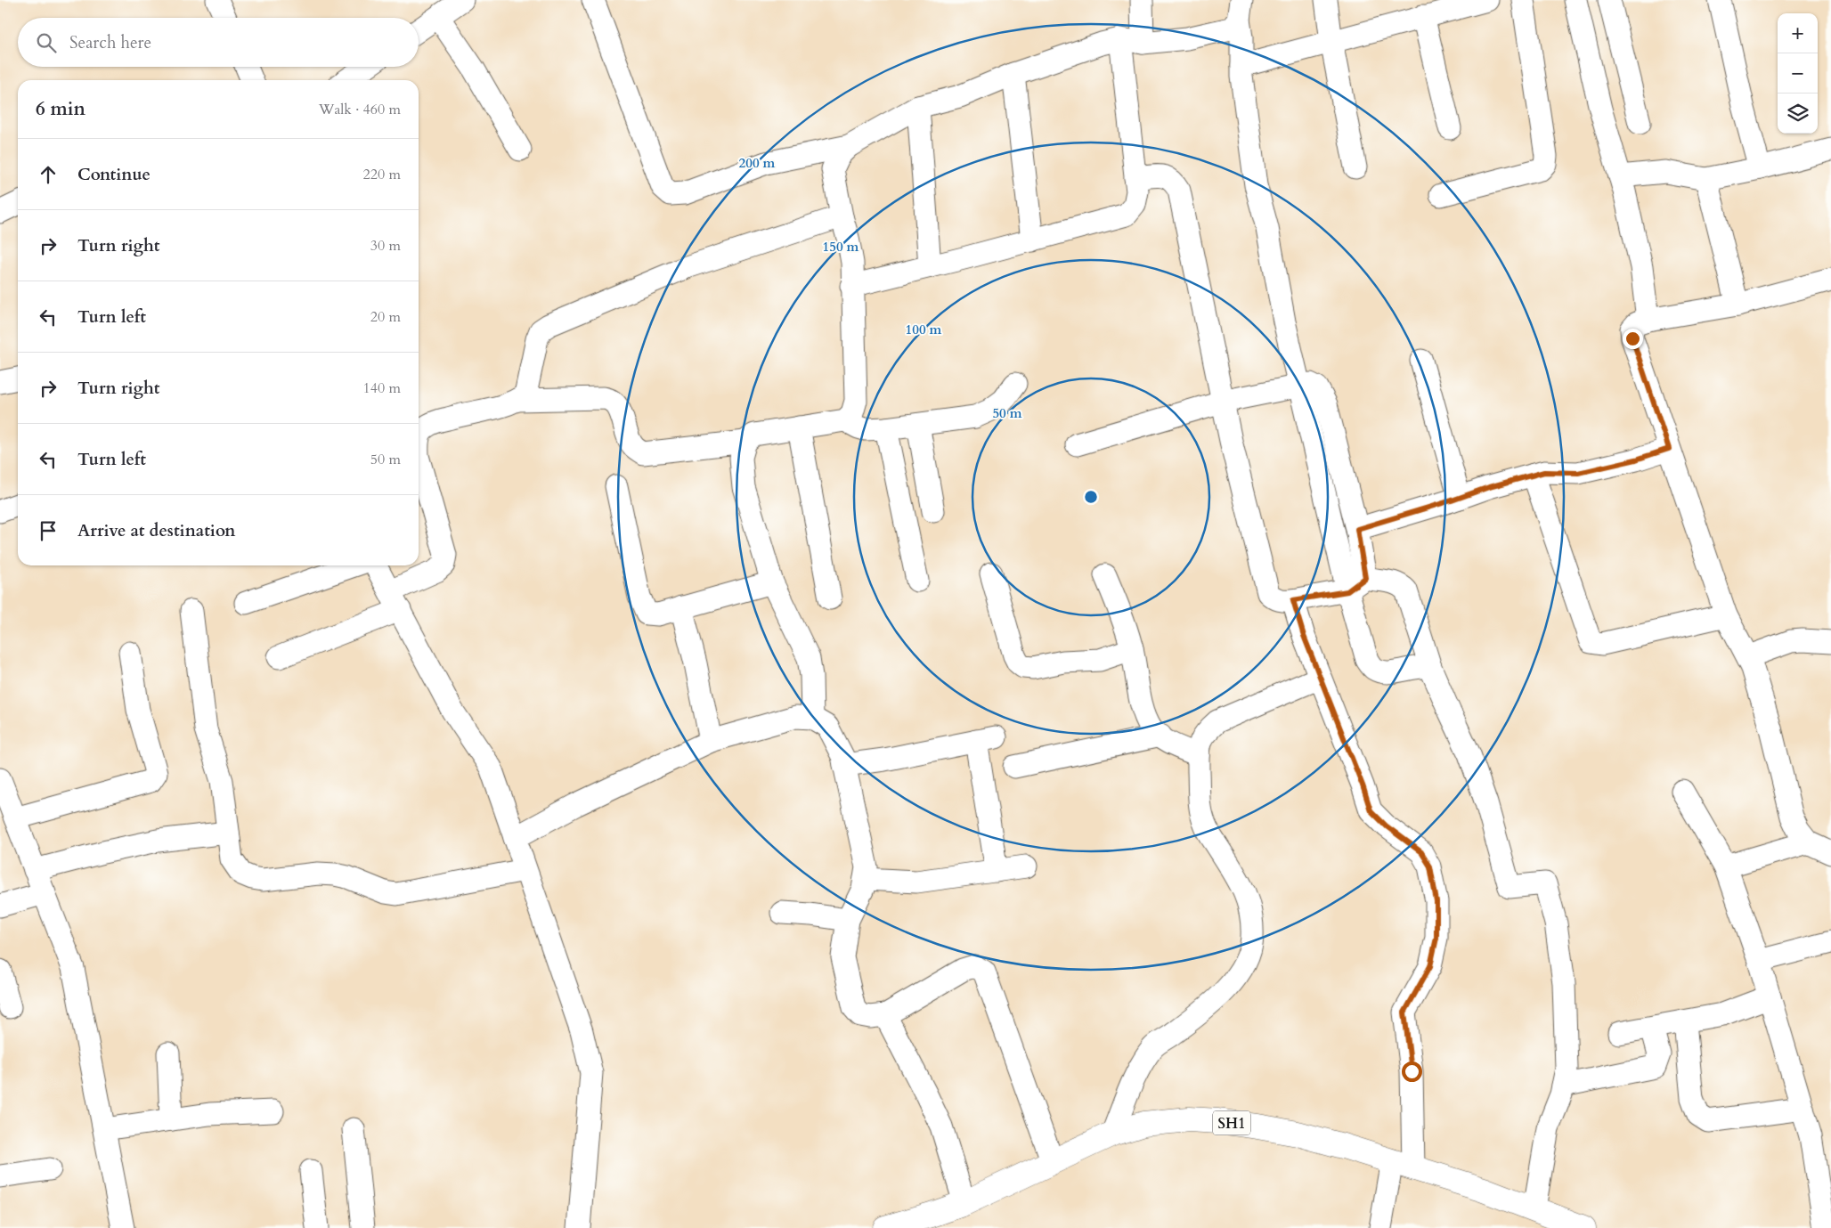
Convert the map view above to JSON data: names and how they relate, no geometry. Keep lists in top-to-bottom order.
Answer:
{
  "streets": {
    "main road": ["SH1"]
  },
  "page": {
    "map_buttons": ["+", "−"],
    "search": "Search here",
    "heading": ["6 min", "Walk · 460 m"],
    "list": [
      ["Continue", "220 m"],
      ["Turn right", "30 m"],
      ["Turn left", "20 m"],
      ["Turn right", "140 m"],
      ["Turn left", "50 m"],
      "Arrive at destination"
    ]
  },
  "rings": [
    "200 m",
    "150 m",
    "100 m",
    "50 m"
  ]
}
